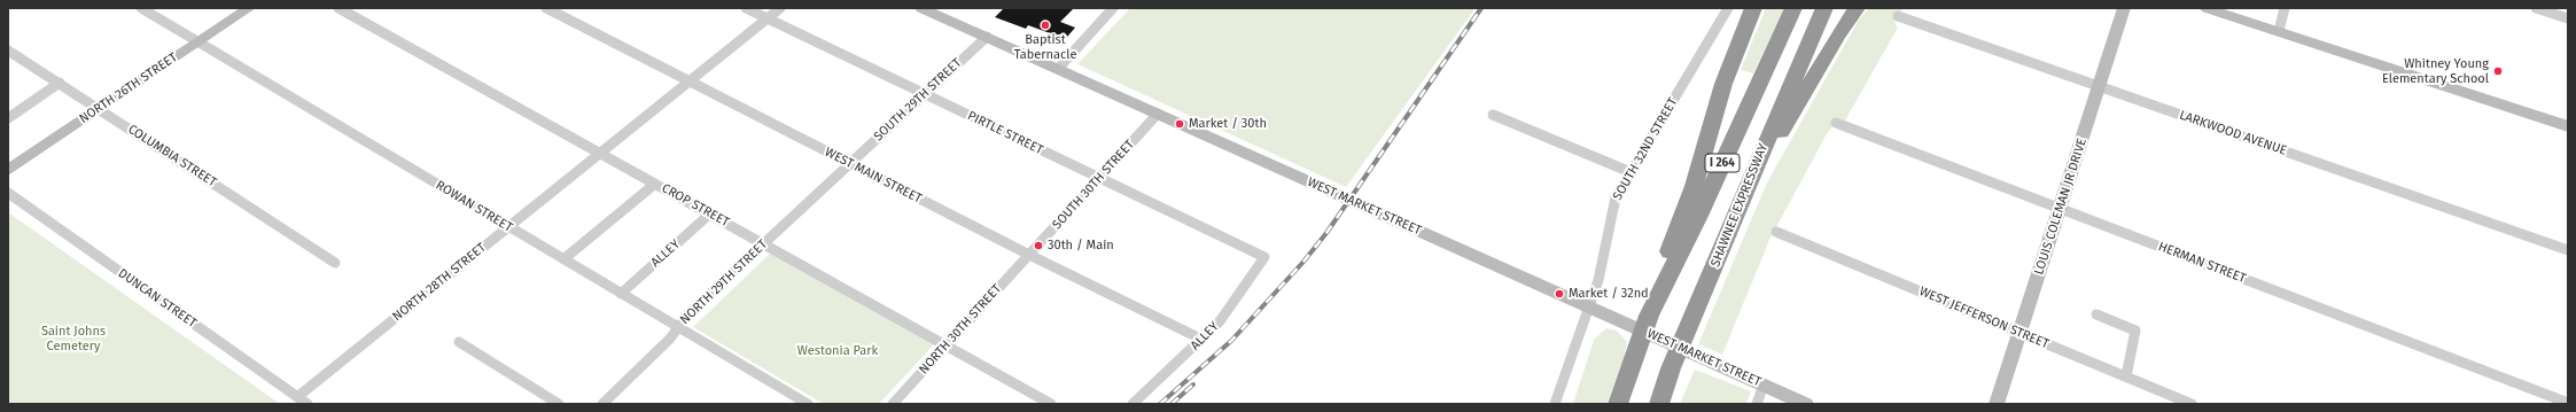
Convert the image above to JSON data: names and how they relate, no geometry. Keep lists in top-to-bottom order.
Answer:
{
  "streets": {
    "highway": ["I 264", "SHAWNEE EXPRESSWAY"],
    "street": [
      "NORTH 26TH STREET",
      "SOUTH 29TH STREET",
      "PIRTLE STREET",
      "LARKWOOD AVENUE",
      "SOUTH 32ND STREET",
      "COLUMBIA STREET",
      "WEST MAIN STREET",
      "SOUTH 30TH STREET",
      "CROP STREET",
      "ROWAN STREET",
      "WEST MARKET STREET",
      "LOUIS COLEMAN JR DRIVE",
      "ALLEY",
      "HERMAN STREET",
      "NORTH 28TH STREET",
      "NORTH 29TH STREET",
      "DUNCAN STREET",
      "WEST JEFFERSON STREET",
      "NORTH 30TH STREET"
    ]
  },
  "crossings": [
    ["NORTH 26TH STREET", "COLUMBIA STREET"],
    ["NORTH 26TH STREET", "ROWAN STREET"],
    ["SOUTH 29TH STREET", "PIRTLE STREET"],
    ["SOUTH 29TH STREET", "WEST MAIN STREET"],
    ["SOUTH 29TH STREET", "WEST MARKET STREET"],
    ["SOUTH 29TH STREET", "NORTH 29TH STREET"],
    ["PIRTLE STREET", "SOUTH 30TH STREET"],
    ["PIRTLE STREET", "ALLEY"],
    ["PIRTLE STREET", "NORTH 28TH STREET"],
    ["LARKWOOD AVENUE", "LOUIS COLEMAN JR DRIVE"],
    ["SOUTH 32ND STREET", "WEST MARKET STREET"],
    ["WEST MAIN STREET", "SOUTH 30TH STREET"],
    ["WEST MAIN STREET", "ALLEY"],
    ["WEST MAIN STREET", "NORTH 28TH STREET"],
    ["WEST MAIN STREET", "NORTH 29TH STREET"],
    ["WEST MAIN STREET", "NORTH 30TH STREET"],
    ["SOUTH 30TH STREET", "WEST MARKET STREET"],
    ["SOUTH 30TH STREET", "NORTH 30TH STREET"],
    ["CROP STREET", "ALLEY"],
    ["CROP STREET", "NORTH 28TH STREET"],
    ["CROP STREET", "NORTH 29TH STREET"],
    ["CROP STREET", "NORTH 30TH STREET"],
    ["ROWAN STREET", "ALLEY"],
    ["ROWAN STREET", "NORTH 28TH STREET"],
    ["ROWAN STREET", "NORTH 29TH STREET"],
    ["LOUIS COLEMAN JR DRIVE", "HERMAN STREET"],
    ["LOUIS COLEMAN JR DRIVE", "WEST JEFFERSON STREET"],
    ["NORTH 28TH STREET", "DUNCAN STREET"]
  ],
  "parks": ["Saint Johns Cemetery", "Westonia Park"],
  "places": [
    "Baptist Tabernacle",
    "Whitney Young Elementary School",
    "Market / 30th",
    "30th / Main",
    "Market / 32nd"
  ]
}
